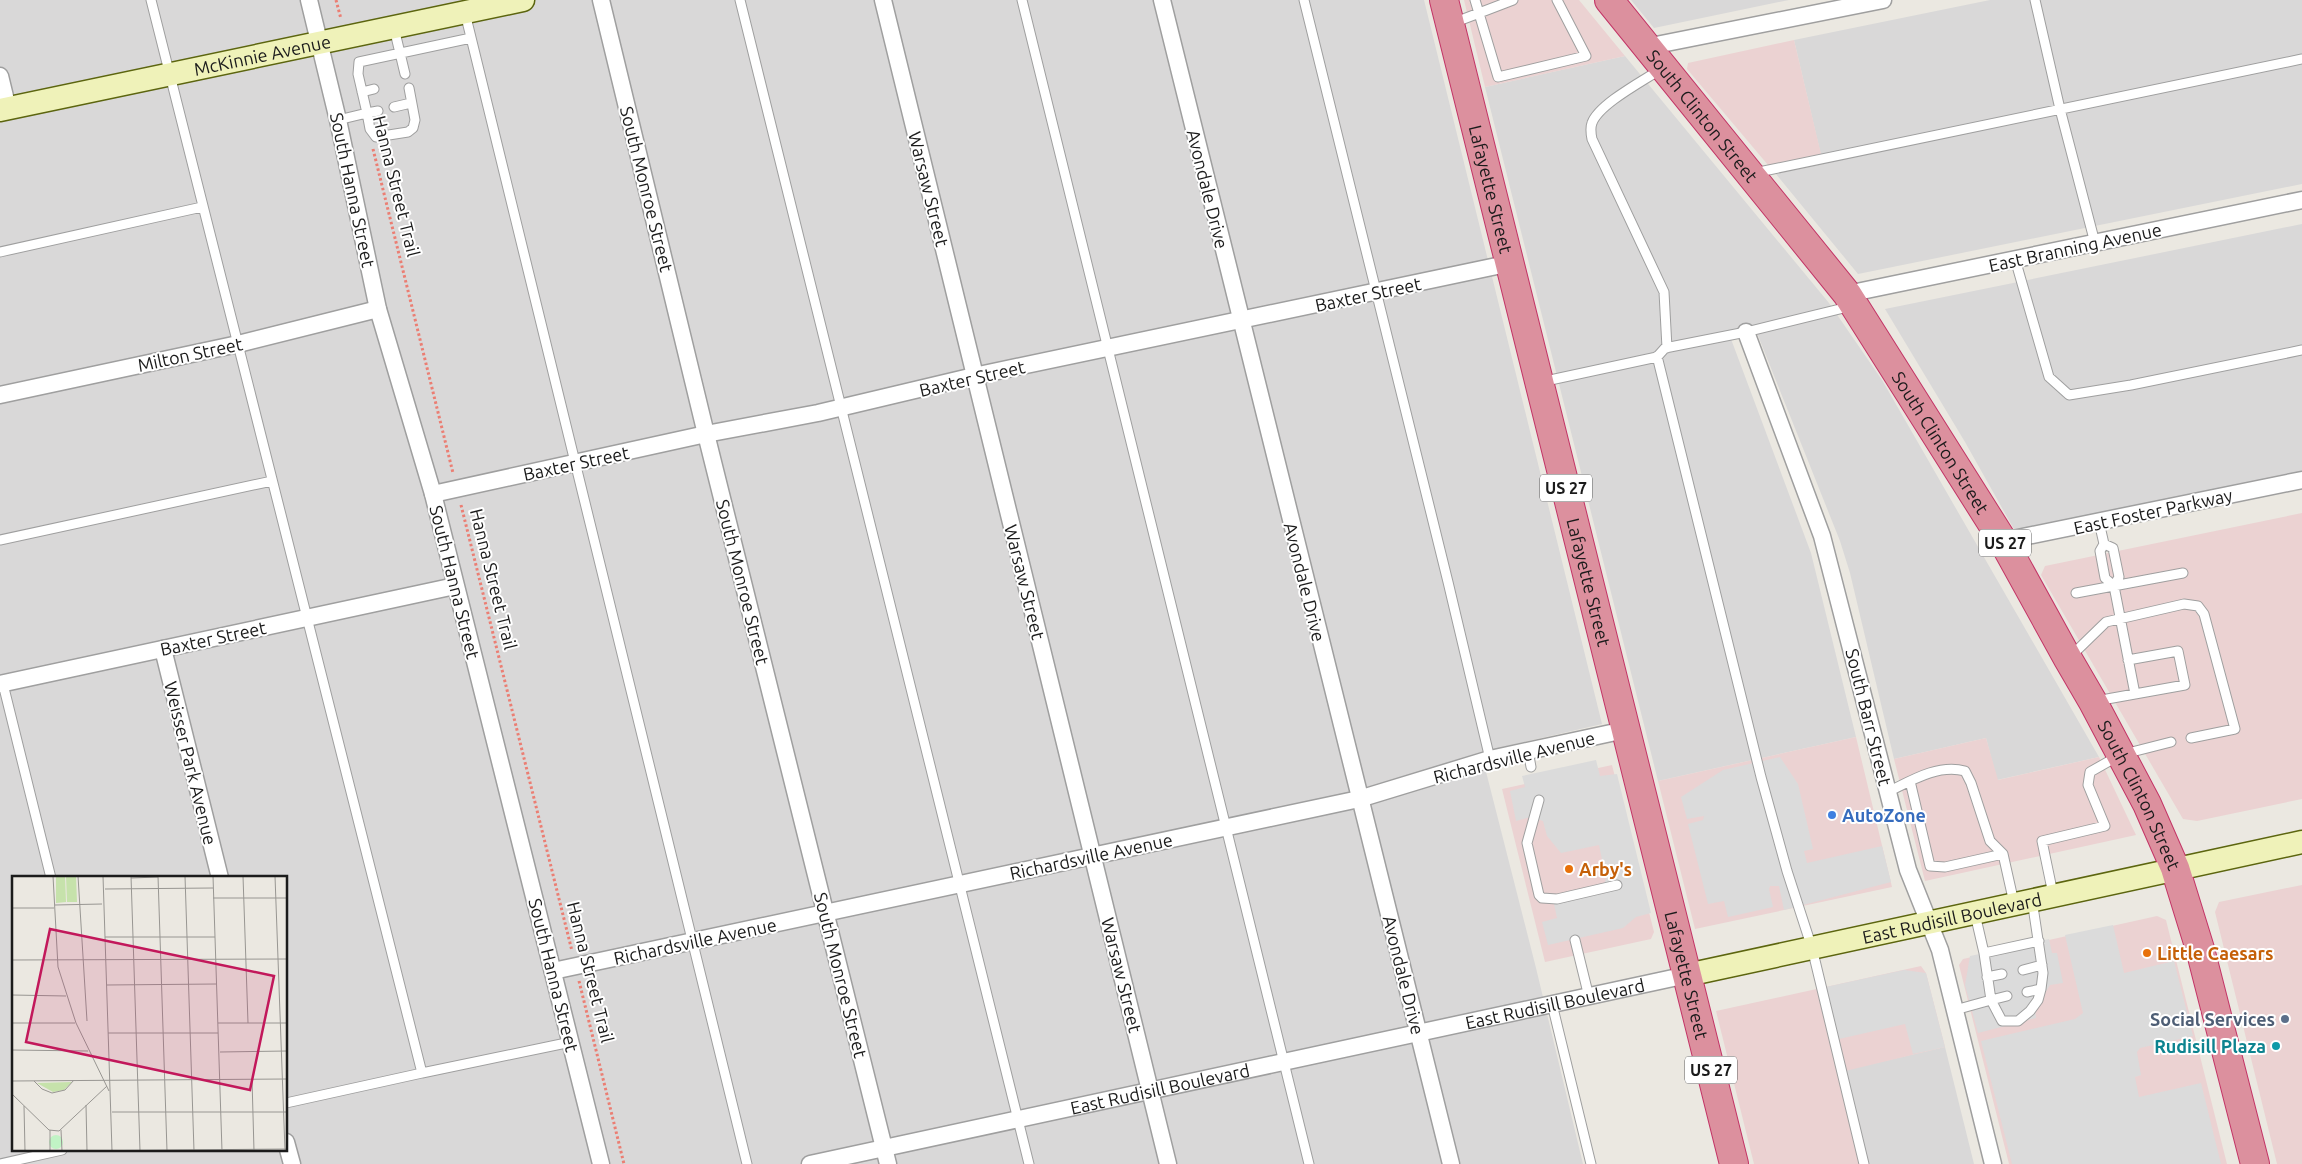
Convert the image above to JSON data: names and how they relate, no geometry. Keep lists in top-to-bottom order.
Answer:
{
  "streets": {
    "highway": ["South Clinton Street", "Lafayette Street", "US 27"],
    "street": [
      "McKinnie Avenue",
      "South Monroe Street",
      "Warsaw Street",
      "Avondale Drive",
      "South Hanna Street",
      "East Branning Avenue",
      "Baxter Street",
      "Milton Street",
      "East Foster Parkway",
      "South Barr Street",
      "Richardsville Avenue",
      "Weisser Park Avenue",
      "East Rudisill Boulevard"
    ],
    "path": ["Hanna Street Trail"]
  },
  "crossings": [
    ["McKinnie Avenue", "South Hanna Street"],
    ["South Clinton Street", "East Branning Avenue"],
    ["South Clinton Street", "East Foster Parkway"],
    ["South Clinton Street", "East Rudisill Boulevard"],
    ["Hanna Street Trail", "Baxter Street"],
    ["Hanna Street Trail", "Richardsville Avenue"],
    ["South Monroe Street", "Baxter Street"],
    ["South Monroe Street", "Richardsville Avenue"],
    ["South Monroe Street", "East Rudisill Boulevard"],
    ["Warsaw Street", "Baxter Street"],
    ["Warsaw Street", "Richardsville Avenue"],
    ["Warsaw Street", "East Rudisill Boulevard"],
    ["Avondale Drive", "Baxter Street"],
    ["Avondale Drive", "Richardsville Avenue"],
    ["Avondale Drive", "East Rudisill Boulevard"],
    ["Lafayette Street", "Baxter Street"],
    ["Lafayette Street", "Richardsville Avenue"],
    ["Lafayette Street", "East Rudisill Boulevard"],
    ["South Hanna Street", "Baxter Street"],
    ["South Hanna Street", "Milton Street"],
    ["South Hanna Street", "Richardsville Avenue"],
    ["Baxter Street", "Weisser Park Avenue"],
    ["South Barr Street", "East Rudisill Boulevard"]
  ],
  "places": [
    "AutoZone",
    "Arby's",
    "Little Caesars",
    "Social Services",
    "Rudisill Plaza"
  ]
}
